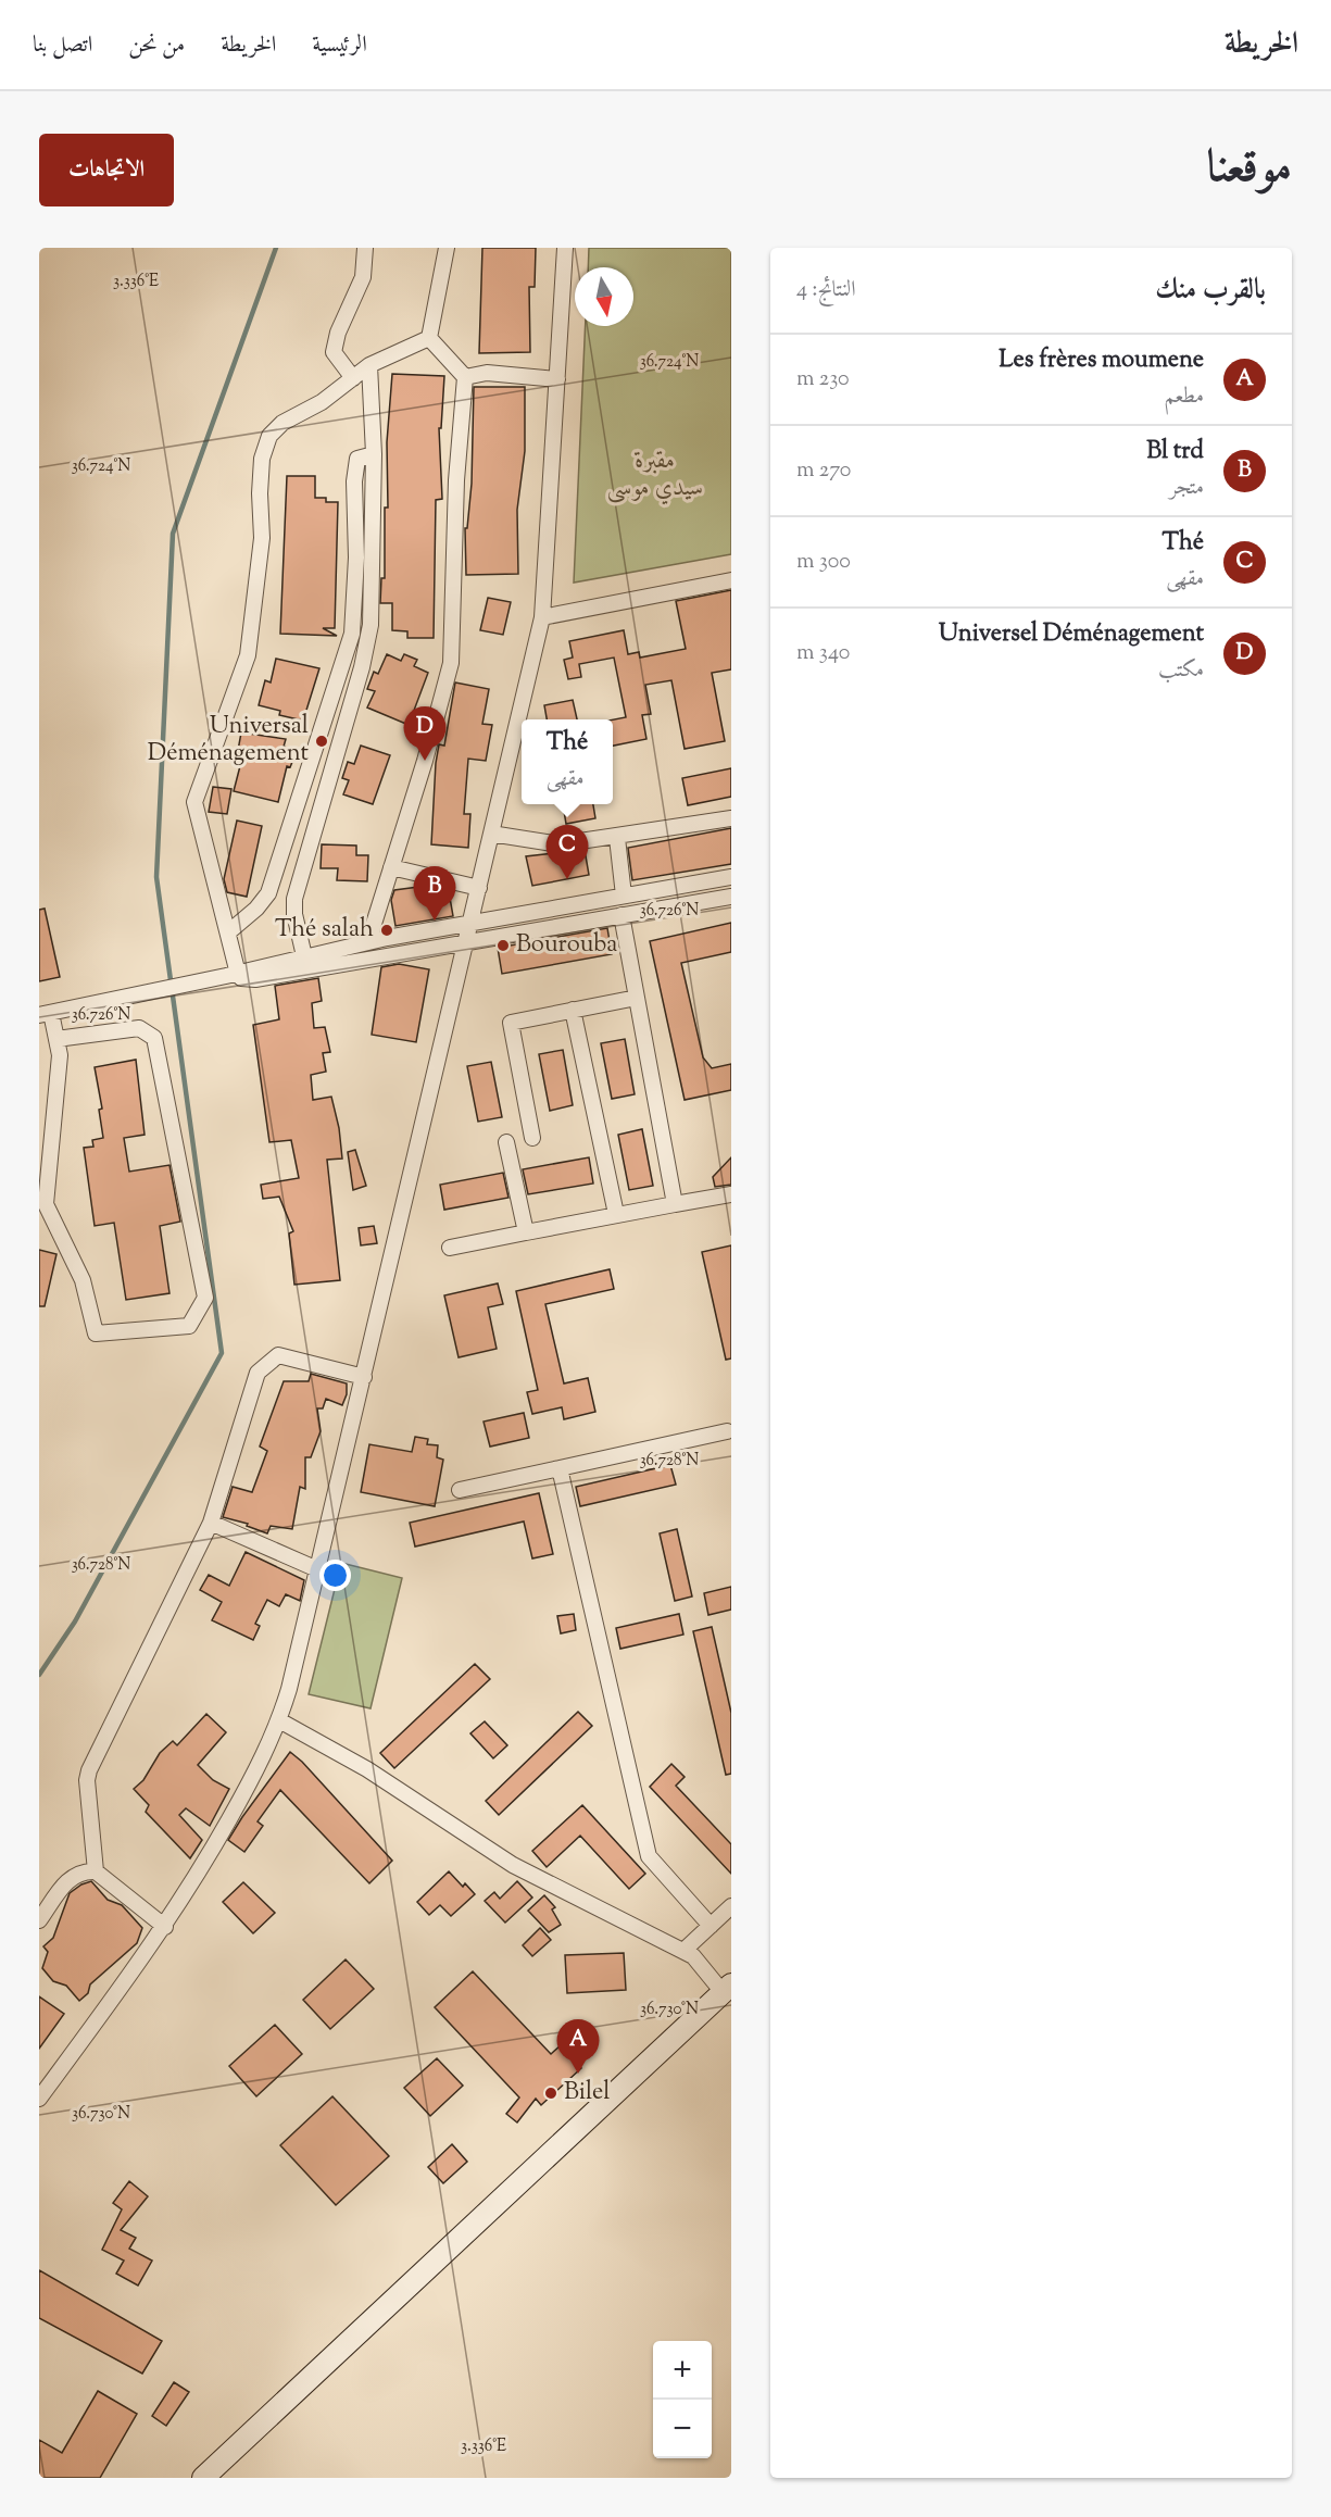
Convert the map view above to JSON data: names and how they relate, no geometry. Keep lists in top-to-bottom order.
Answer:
{
  "parks": ["مقبرة سيدي موسى"],
  "places": [
    "Universal Déménagement",
    "Thé salah",
    "Bourouba",
    "Bilel"
  ],
  "north": "bottom",
  "page": {
    "header": "الخريطة",
    "nav": [
      "الرئيسية",
      "الخريطة",
      "من نحن",
      "اتصل بنا"
    ],
    "title": "موقعنا",
    "buttons": "الاتجاهات",
    "heading": ["بالقرب منك", "النتائج: 4"],
    "list": [
      {
        "mark": "A",
        "name": "Les frères moumene",
        "note": "مطعم",
        "value": "230 m"
      },
      {
        "mark": "B",
        "name": "Bl trd",
        "note": "متجر",
        "value": "270 m"
      },
      {
        "mark": "C",
        "name": "Thé",
        "note": "مقهى",
        "value": "300 m"
      },
      {
        "mark": "D",
        "name": "Universel Déménagement",
        "note": "مكتب",
        "value": "340 m"
      }
    ],
    "pins": [
      "D",
      "C",
      "B",
      "A"
    ],
    "popup": ["Thé", "مقهى"],
    "map_buttons": ["+", "−"]
  },
  "coordinates": [
    "3.336°E",
    "36.724°N",
    "36.726°N",
    "36.728°N",
    "36.730°N"
  ]
}
